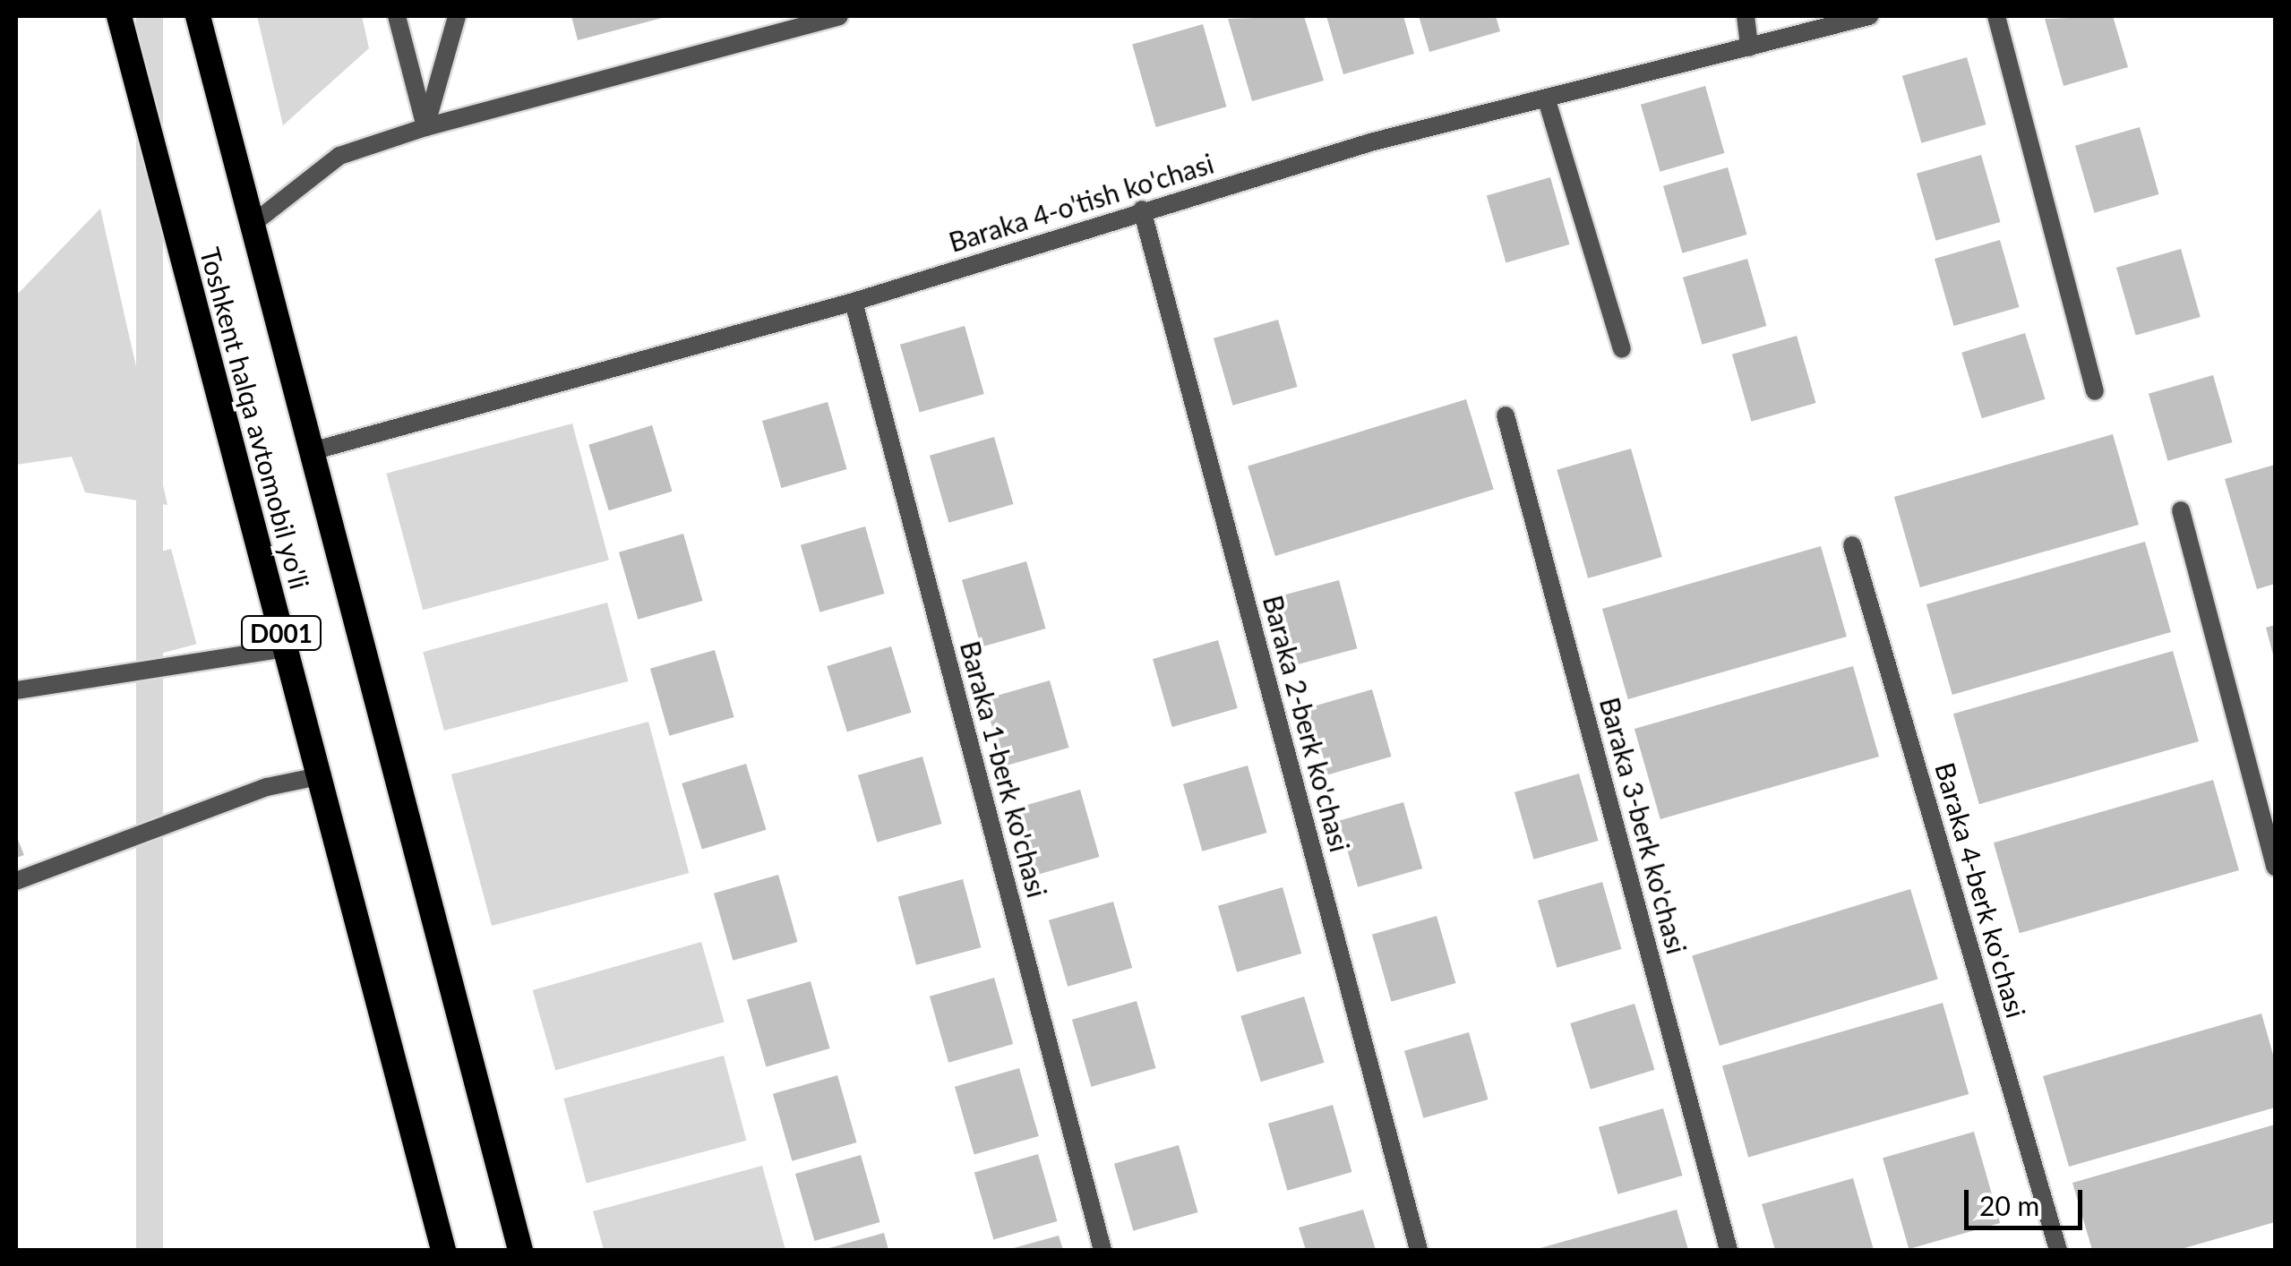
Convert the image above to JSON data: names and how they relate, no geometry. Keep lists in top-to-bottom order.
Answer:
{
  "streets": {
    "highway": ["Toshkent halqa avtomobil yo'li", "D001"],
    "street": [
      "Baraka 4-o'tish ko'chasi",
      "Baraka 2-berk ko'chasi",
      "Baraka 1-berk ko'chasi",
      "Baraka 3-berk ko'chasi",
      "Baraka 4-berk ko'chasi"
    ]
  },
  "crossings": [
    ["Baraka 4-o'tish ko'chasi", "Toshkent halqa avtomobil yo'li"],
    ["Baraka 4-o'tish ko'chasi", "Baraka 2-berk ko'chasi"],
    ["Baraka 4-o'tish ko'chasi", "Baraka 1-berk ko'chasi"]
  ],
  "scale_bar": "20 m"
}
